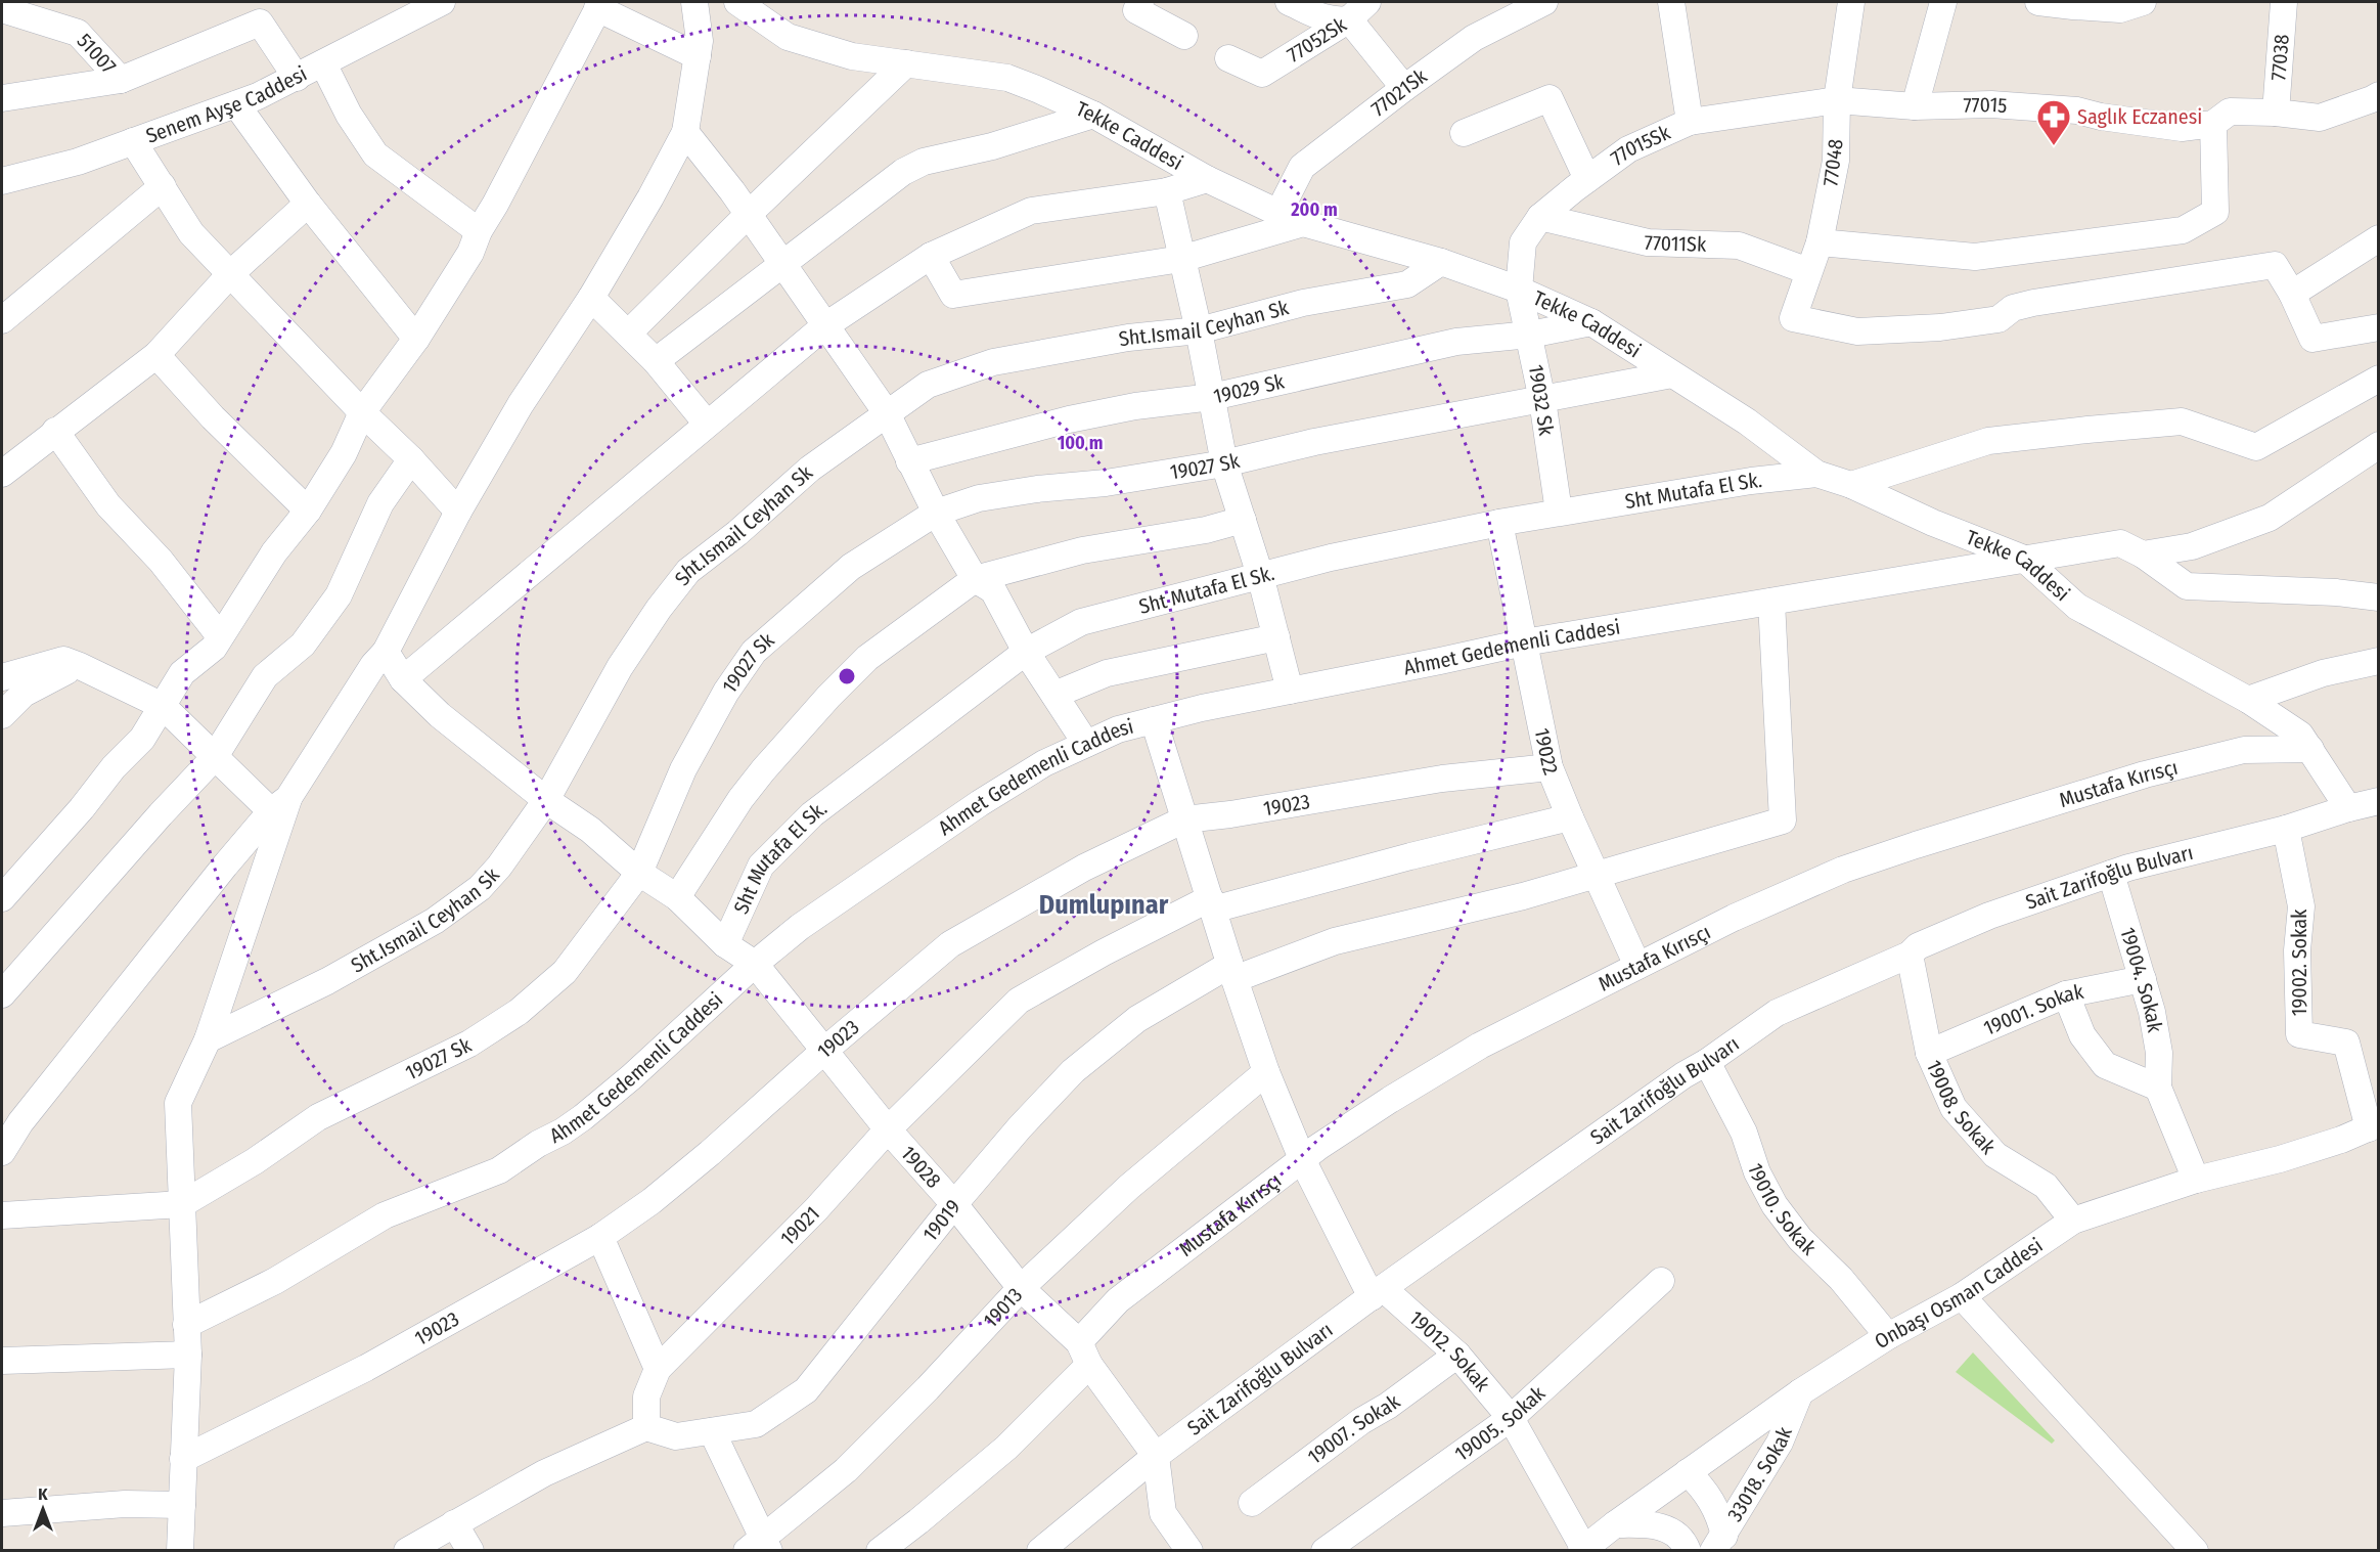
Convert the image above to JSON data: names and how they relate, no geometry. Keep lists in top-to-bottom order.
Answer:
{
  "streets": {
    "street": [
      "77052Sk",
      "51007",
      "77038",
      "77021Sk",
      "Senem Ayşe Caddesi",
      "77015",
      "Tekke Caddesi",
      "77015Sk",
      "77048",
      "77011Sk",
      "Sht.Ismail Ceyhan Sk",
      "19029 Sk",
      "19032 Sk",
      "19027 Sk",
      "Sht Mutafa El Sk.",
      "Ahmet Gedemenli Caddesi",
      "19022",
      "Mustafa Kırısçı",
      "19023",
      "Sait Zarifoğlu Bulvarı",
      "19002. Sokak",
      "19004. Sokak",
      "19001. Sokak",
      "19008. Sokak",
      "19028",
      "19010. Sokak",
      "19019",
      "19021",
      "Onbaşı Osman Caddesi",
      "19013",
      "19012. Sokak",
      "19005. Sokak",
      "19007. Sokak",
      "33018. Sokak"
    ]
  },
  "crossings": [
    ["77038", "77015"],
    ["77021Sk", "Tekke Caddesi"],
    ["77015", "77015Sk"],
    ["77015", "77048"],
    ["Tekke Caddesi", "77015Sk"],
    ["Tekke Caddesi", "Sht.Ismail Ceyhan Sk"],
    ["Tekke Caddesi", "19029 Sk"],
    ["Tekke Caddesi", "19032 Sk"],
    ["Tekke Caddesi", "19027 Sk"],
    ["Tekke Caddesi", "Sht Mutafa El Sk."],
    ["Tekke Caddesi", "Ahmet Gedemenli Caddesi"],
    ["Tekke Caddesi", "Mustafa Kırısçı"],
    ["Tekke Caddesi", "Sait Zarifoğlu Bulvarı"],
    ["77015Sk", "77048"],
    ["77015Sk", "77011Sk"],
    ["77015Sk", "19032 Sk"],
    ["77048", "77011Sk"],
    ["Sht.Ismail Ceyhan Sk", "19028"],
    ["19029 Sk", "19032 Sk"],
    ["19032 Sk", "19027 Sk"],
    ["19032 Sk", "Sht Mutafa El Sk."],
    ["19027 Sk", "19028"],
    ["Sht Mutafa El Sk.", "19022"],
    ["Sht Mutafa El Sk.", "19028"],
    ["Ahmet Gedemenli Caddesi", "19022"],
    ["Ahmet Gedemenli Caddesi", "19028"],
    ["Ahmet Gedemenli Caddesi", "19019"],
    ["19022", "Mustafa Kırısçı"],
    ["19022", "19023"],
    ["19022", "19019"],
    ["19022", "19021"],
    ["Mustafa Kırısçı", "19028"],
    ["19023", "19028"],
    ["Sait Zarifoğlu Bulvarı", "19002. Sokak"],
    ["Sait Zarifoğlu Bulvarı", "19004. Sokak"],
    ["Sait Zarifoğlu Bulvarı", "19008. Sokak"],
    ["Sait Zarifoğlu Bulvarı", "19028"],
    ["Sait Zarifoğlu Bulvarı", "19010. Sokak"],
    ["Sait Zarifoğlu Bulvarı", "19012. Sokak"],
    ["19002. Sokak", "Onbaşı Osman Caddesi"],
    ["19004. Sokak", "19001. Sokak"],
    ["19001. Sokak", "19008. Sokak"],
    ["19008. Sokak", "Onbaşı Osman Caddesi"],
    ["19028", "19019"],
    ["19028", "19021"],
    ["19028", "19013"],
    ["19010. Sokak", "Onbaşı Osman Caddesi"],
    ["19019", "19021"],
    ["Onbaşı Osman Caddesi", "19012. Sokak"],
    ["Onbaşı Osman Caddesi", "33018. Sokak"],
    ["19012. Sokak", "19005. Sokak"],
    ["19012. Sokak", "19007. Sokak"]
  ],
  "districts": ["Dumlupınar"],
  "places": {
    "pharmacy": ["Saglık Eczanesi"]
  },
  "north": "top",
  "rings": ["200 m", "100 m"]
}
